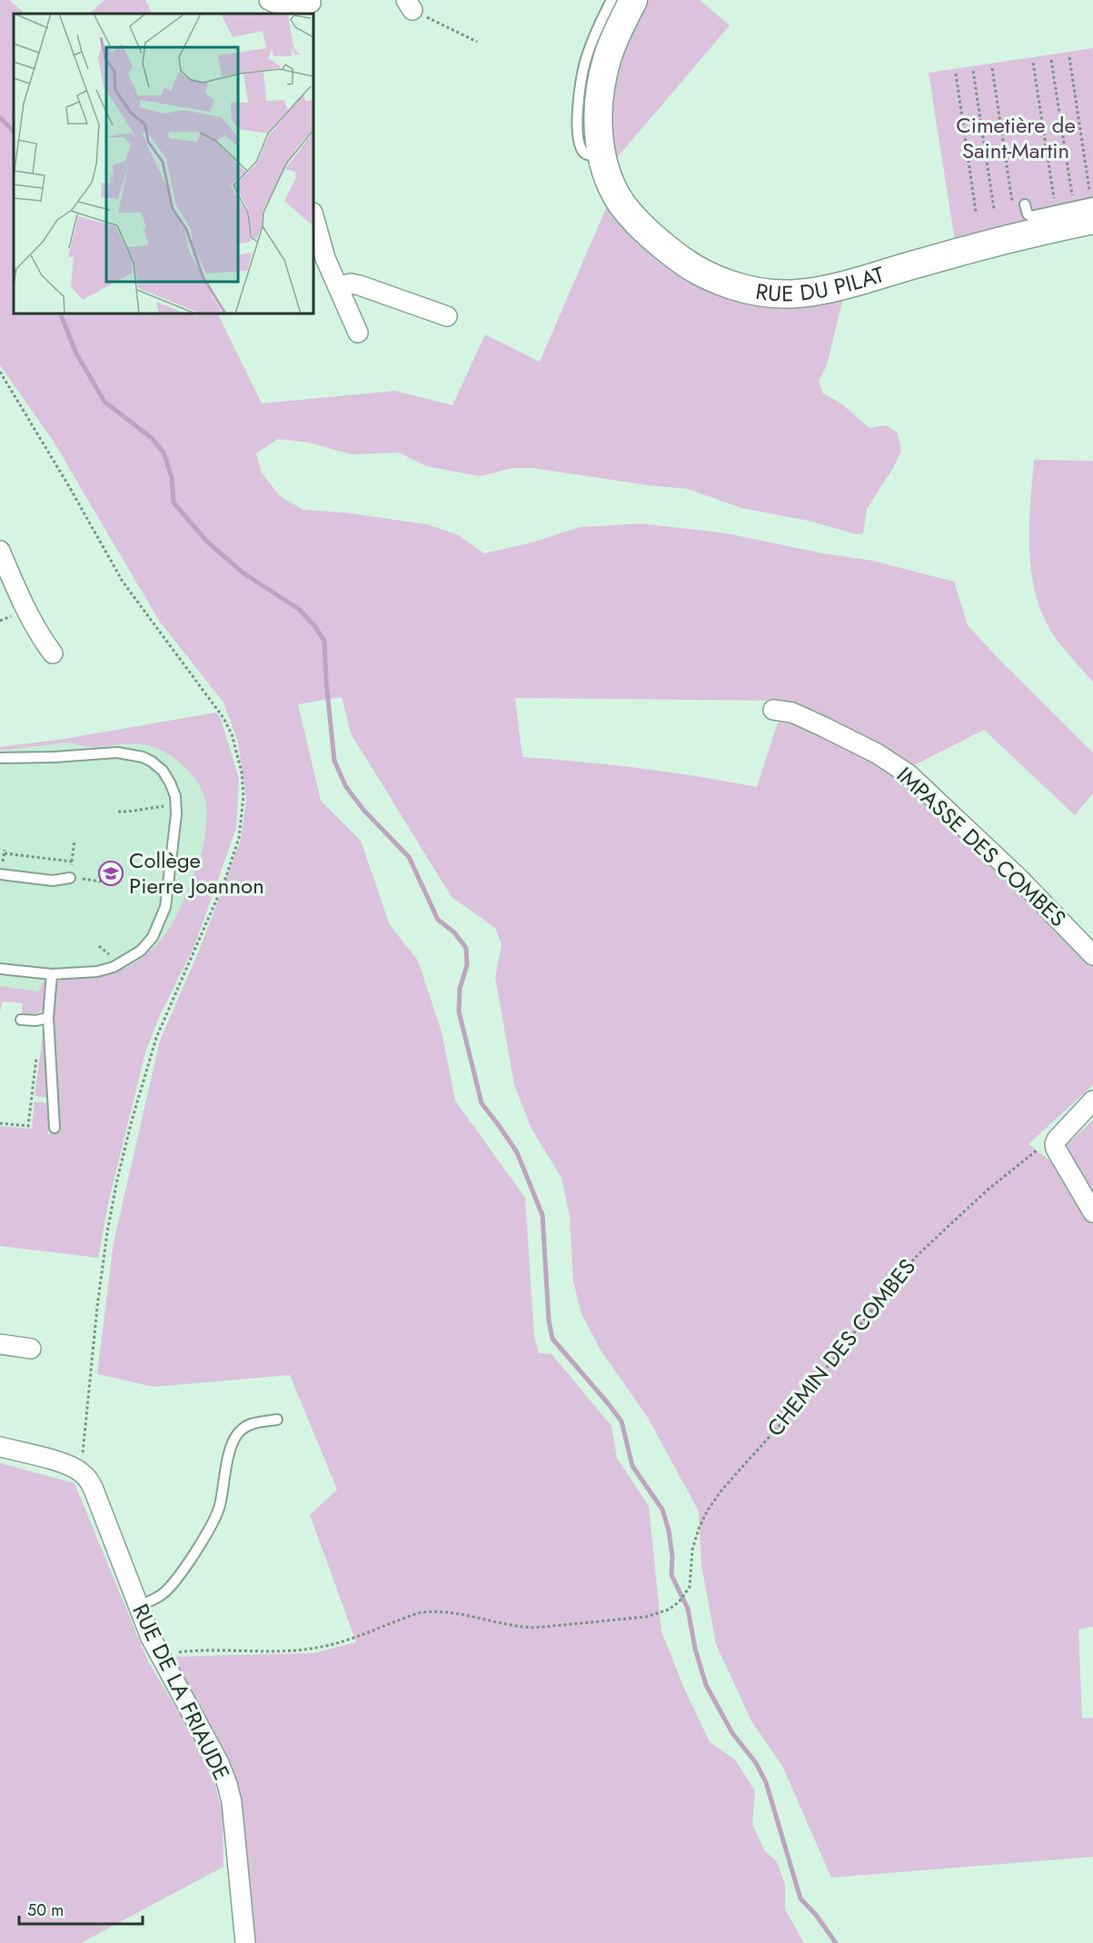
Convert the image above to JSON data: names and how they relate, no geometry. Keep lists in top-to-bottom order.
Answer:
{
  "streets": {
    "main road": ["RUE DU PILAT"],
    "street": ["IMPASSE DES COMBES", "RUE DE LA FRIAUDE"],
    "path": ["CHEMIN DES COMBES"]
  },
  "crossings": [
    ["CHEMIN DES COMBES", "RUE DE LA FRIAUDE"]
  ],
  "parks": ["Cimetière de Saint-Martin"],
  "places": {
    "school or university": ["Collège Pierre Joannon"]
  },
  "scale_bar": "50 m"
}
